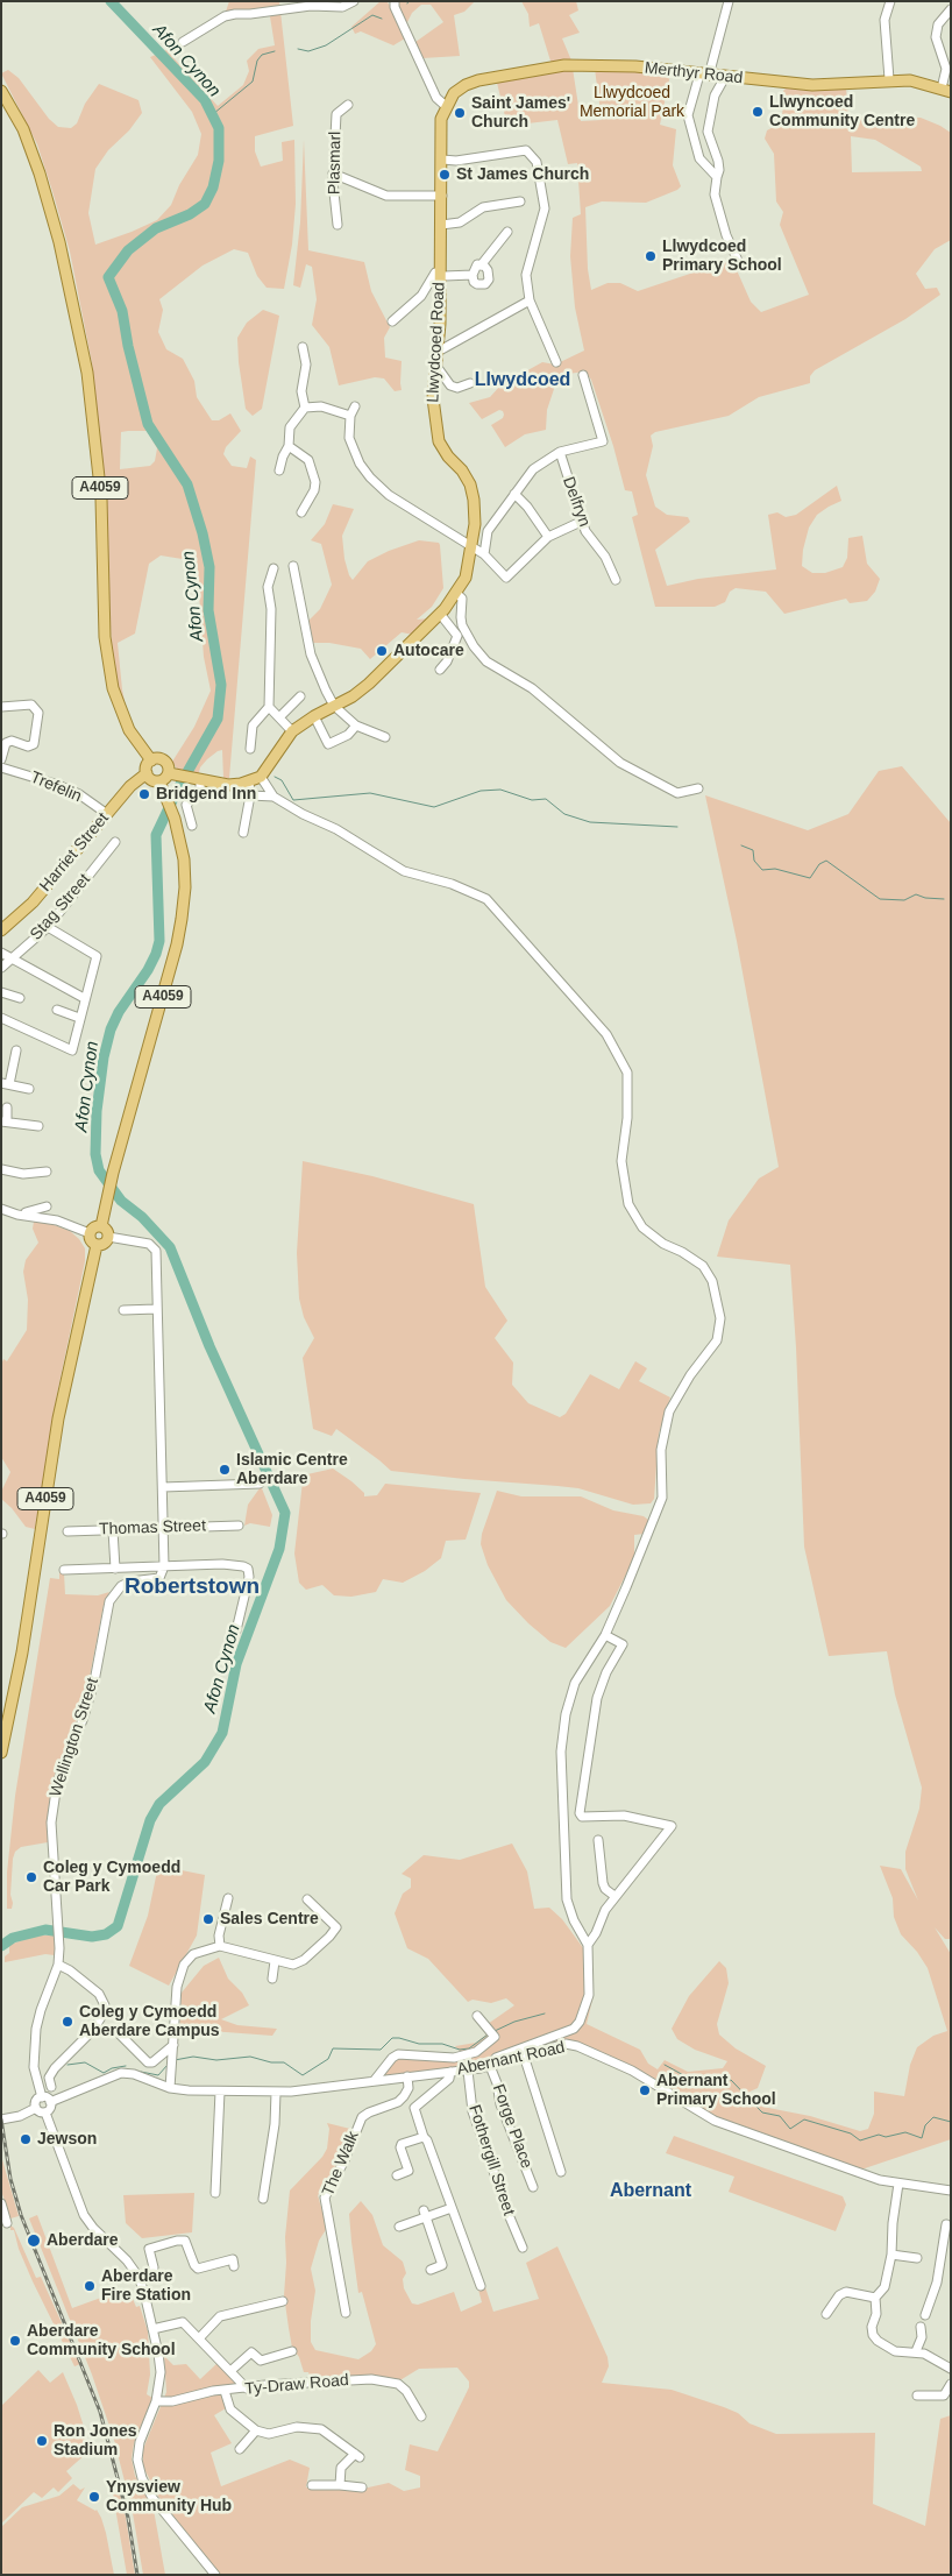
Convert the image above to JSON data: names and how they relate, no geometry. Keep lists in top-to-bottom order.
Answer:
{
  "streets": {
    "main road": [
      "Merthyr Road",
      "Llwydcoed Road",
      "A4059",
      "Harriet Street"
    ],
    "street": [
      "Plasmarl",
      "Delfryn",
      "Trefelin",
      "Stag Street",
      "Thomas Street",
      "Wellington Street",
      "Abernant Road",
      "Forge Place",
      "Fothergill Street",
      "The Walk",
      "Ty-Draw Road"
    ]
  },
  "crossings": [
    ["Merthyr Road", "Llwydcoed Road"],
    ["A4059", "Harriet Street"],
    ["Trefelin", "Harriet Street"],
    ["Wellington Street", "Abernant Road"],
    ["Abernant Road", "Forge Place"],
    ["Abernant Road", "Fothergill Street"],
    ["Abernant Road", "The Walk"]
  ],
  "districts": ["Llwydcoed", "Robertstown", "Abernant"],
  "water": ["Afon Cynon"],
  "parks": ["Llwydcoed Memorial Park"],
  "places": [
    "Llwyncoed Community Centre",
    "Saint James' Church",
    "St James Church",
    "Llwydcoed Primary School",
    "Autocare",
    "Bridgend Inn",
    "Islamic Centre Aberdare",
    "Coleg y Cymoedd Car Park",
    "Sales Centre",
    "Coleg y Cymoedd Aberdare Campus",
    "Abernant Primary School",
    "Jewson",
    "Aberdare",
    "Aberdare Fire Station",
    "Aberdare Community School",
    "Ron Jones Stadium",
    "Ynysview Community Hub"
  ]
}
